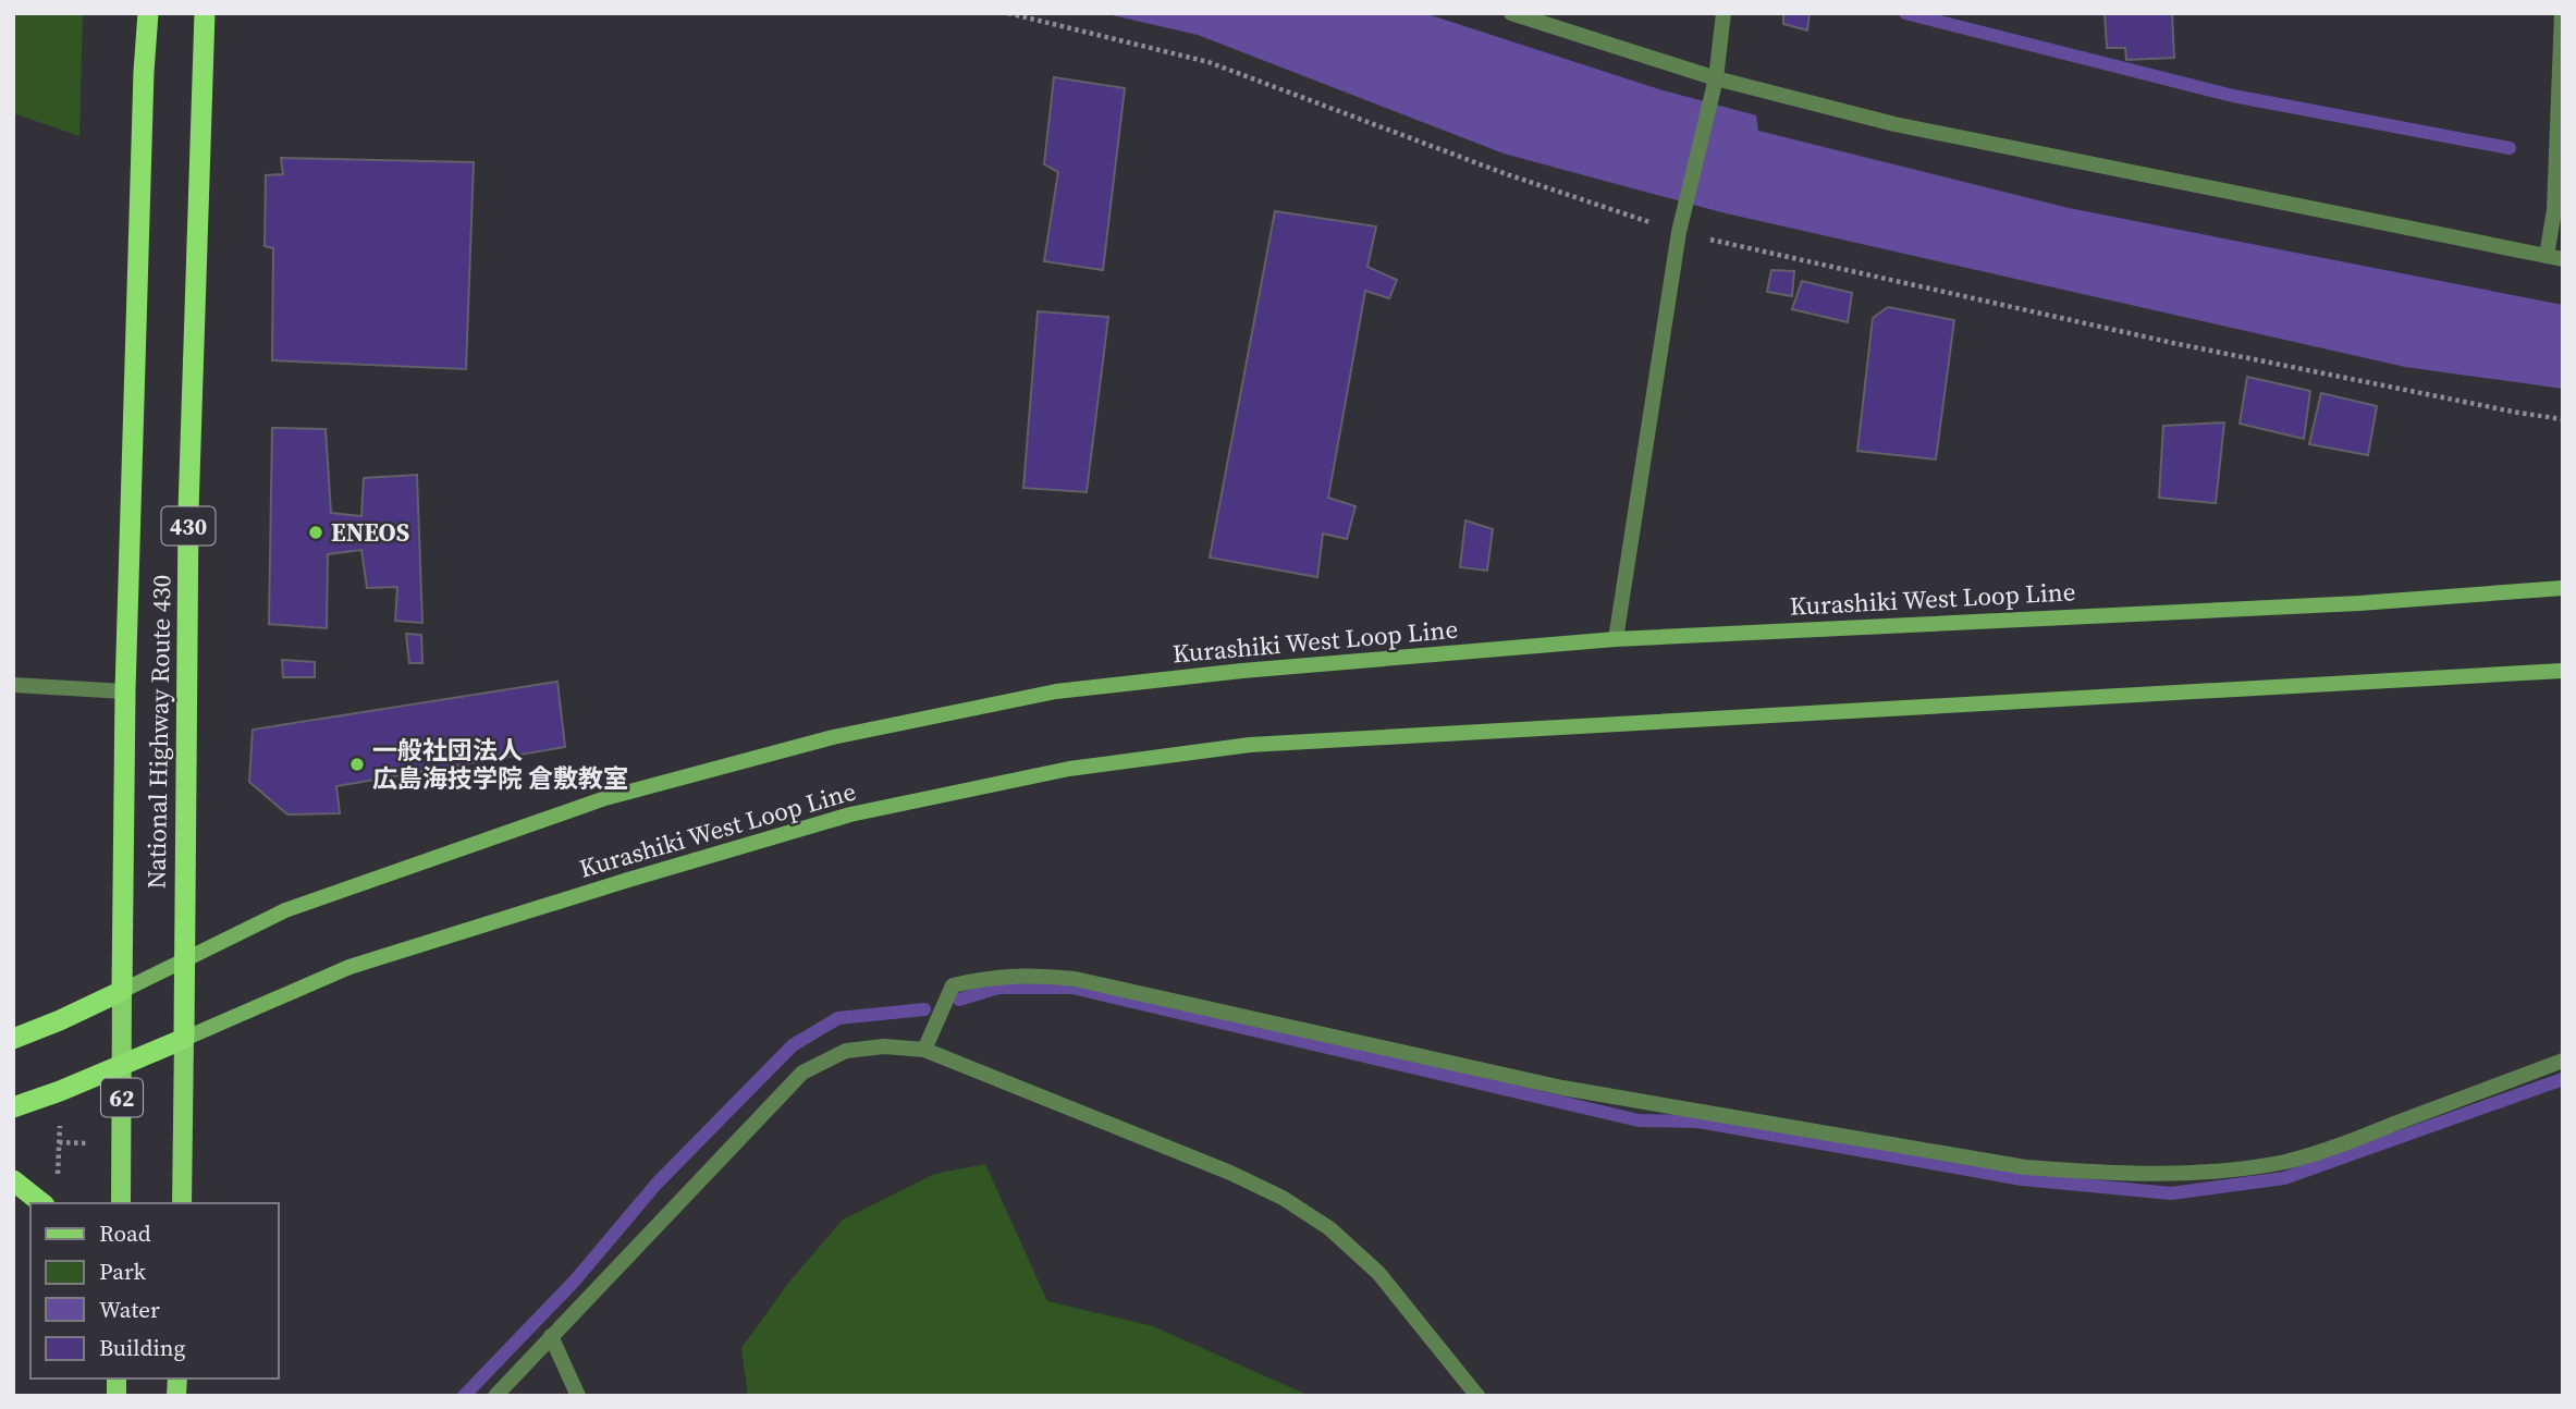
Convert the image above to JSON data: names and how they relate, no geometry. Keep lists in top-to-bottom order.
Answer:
{
  "streets": {
    "highway": ["430", "National Highway Route 430"],
    "main road": ["Kurashiki West Loop Line", "62"]
  },
  "crossings": [
    ["Kurashiki West Loop Line", "National Highway Route 430"],
    ["Kurashiki West Loop Line", "62"],
    ["National Highway Route 430", "62"]
  ],
  "places": ["ENEOS", "一般社団法人 広島海技学院 倉敷教室"],
  "legend": [
    "Road",
    "Park",
    "Water",
    "Building"
  ]
}
